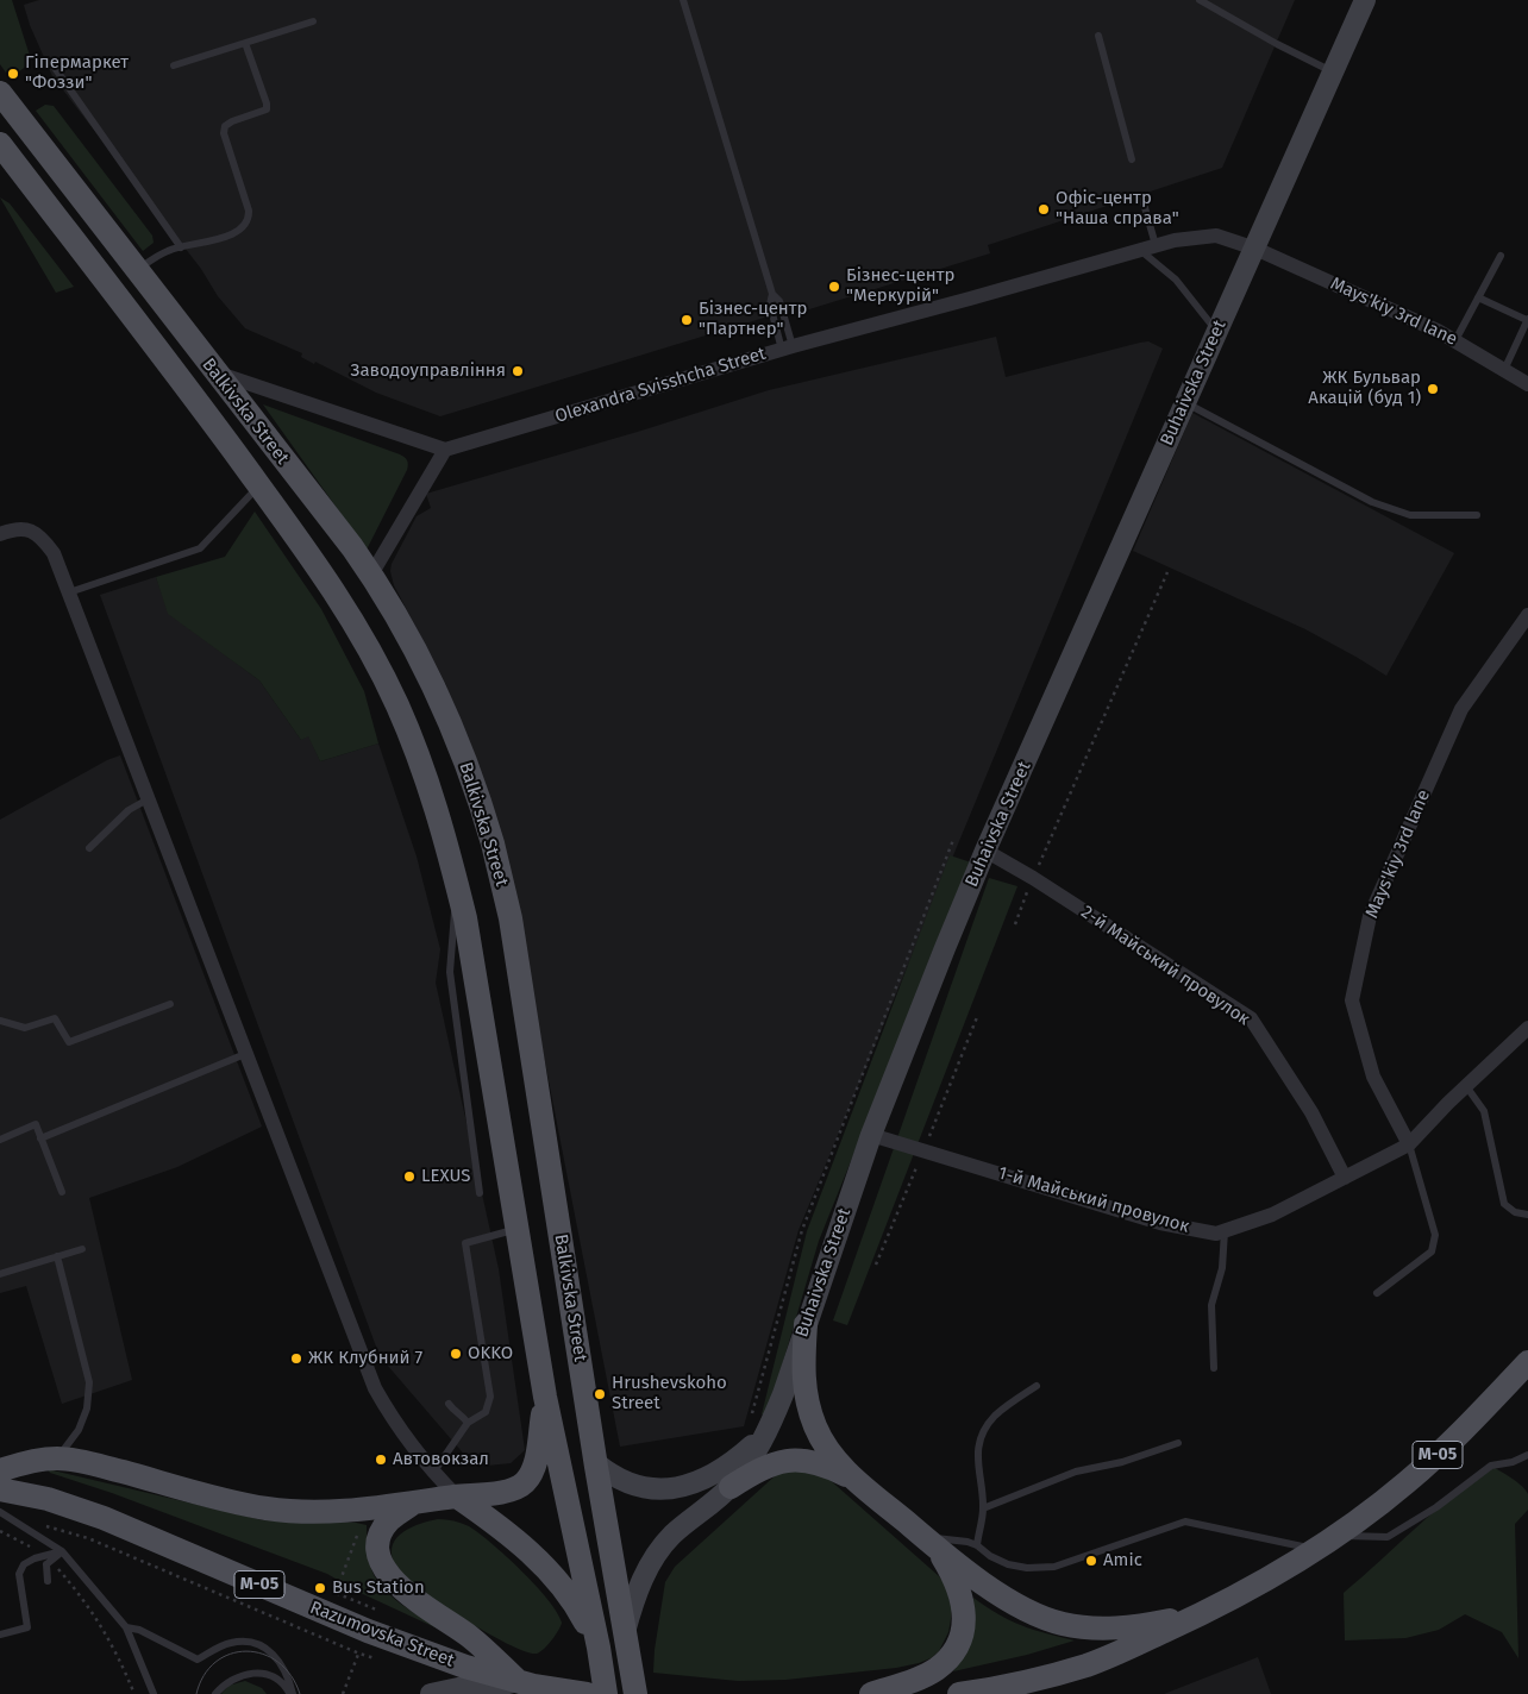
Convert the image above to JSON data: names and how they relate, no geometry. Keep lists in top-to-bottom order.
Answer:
{
  "streets": {
    "main road": [
      "Buhaivska Street",
      "Balkivska Street",
      "М-05",
      "Razumovska Street"
    ],
    "street": [
      "Mays'kiy 3rd lane",
      "Olexandra Svisshcha Street",
      "2-й Майський провулок",
      "1-й Майський провулок"
    ]
  },
  "crossings": [
    ["Mays'kiy 3rd lane", "Buhaivska Street"],
    ["Mays'kiy 3rd lane", "Olexandra Svisshcha Street"],
    ["Mays'kiy 3rd lane", "1-й Майський провулок"],
    ["Buhaivska Street", "Olexandra Svisshcha Street"],
    ["Buhaivska Street", "Balkivska Street"],
    ["Buhaivska Street", "2-й Майський провулок"],
    ["Buhaivska Street", "1-й Майський провулок"],
    ["Balkivska Street", "М-05"],
    ["2-й Майський провулок", "1-й Майський провулок"],
    ["М-05", "Razumovska Street"]
  ],
  "places": [
    "Гіпермаркет \"Фоззи\"",
    "Офіс-центр \"Наша справа\"",
    "Бізнес-центр \"Меркурій\"",
    "Бізнес-центр \"Партнер\"",
    "Заводоуправління",
    "ЖК Бульвар Акацій (буд 1)",
    "LEXUS",
    "OKKO",
    "ЖК Клубний 7",
    "Hrushevskoho Street",
    "Автовокзал",
    "Amic",
    "Bus Station"
  ]
}
